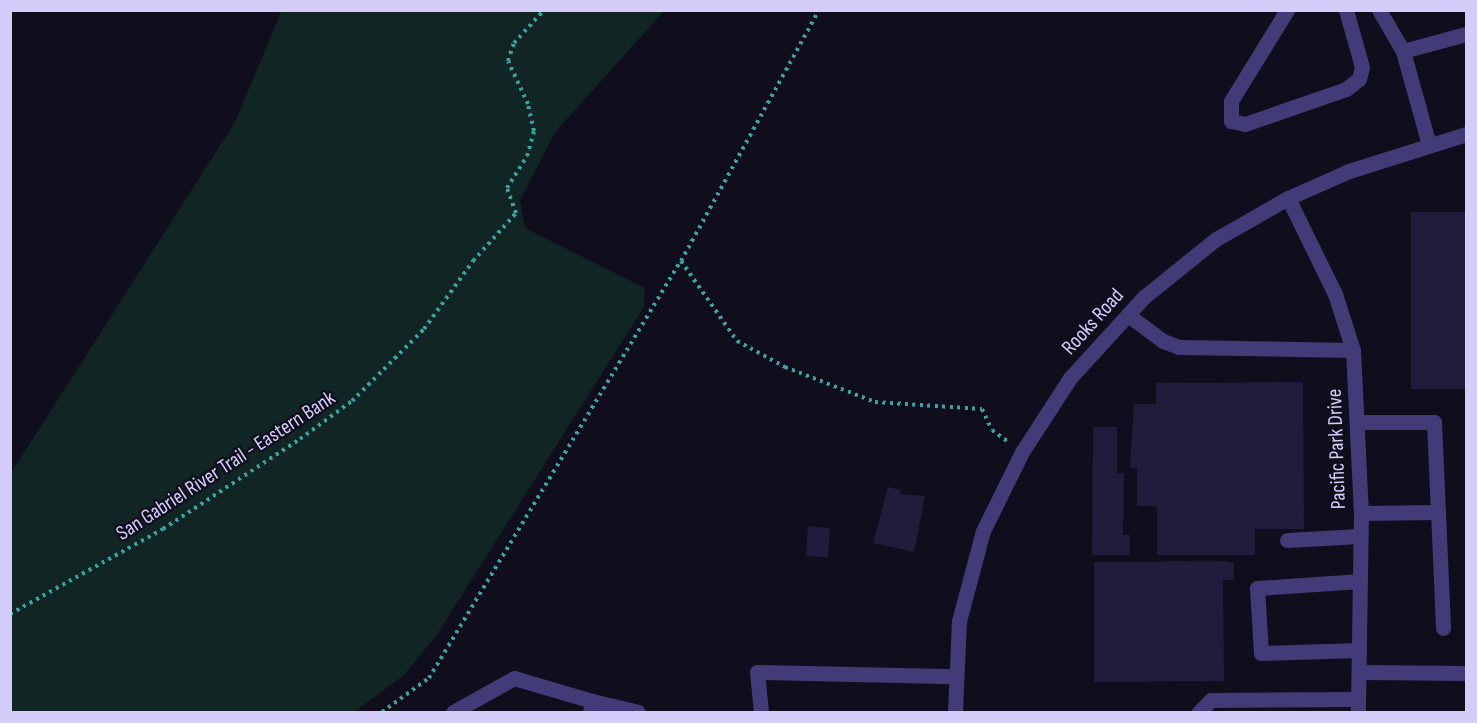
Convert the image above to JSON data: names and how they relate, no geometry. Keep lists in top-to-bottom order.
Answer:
{
  "streets": {
    "street": ["Rooks Road", "Pacific Park Drive"],
    "path": ["San Gabriel River Trail - Eastern Bank"]
  },
  "crossings": [
    ["Rooks Road", "Pacific Park Drive"]
  ]
}
